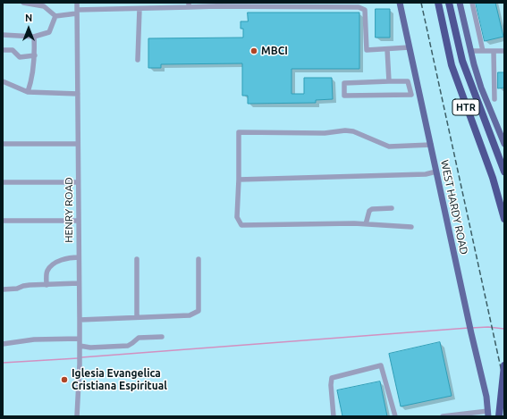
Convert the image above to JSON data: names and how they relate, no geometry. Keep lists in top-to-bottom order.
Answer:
{
  "streets": {
    "highway": ["HTR"],
    "main road": ["WEST HARDY ROAD"],
    "street": ["HENRY ROAD"]
  },
  "places": ["MBCI", "Iglesia Evangelica Cristiana Espiritual"],
  "north": "top"
}
